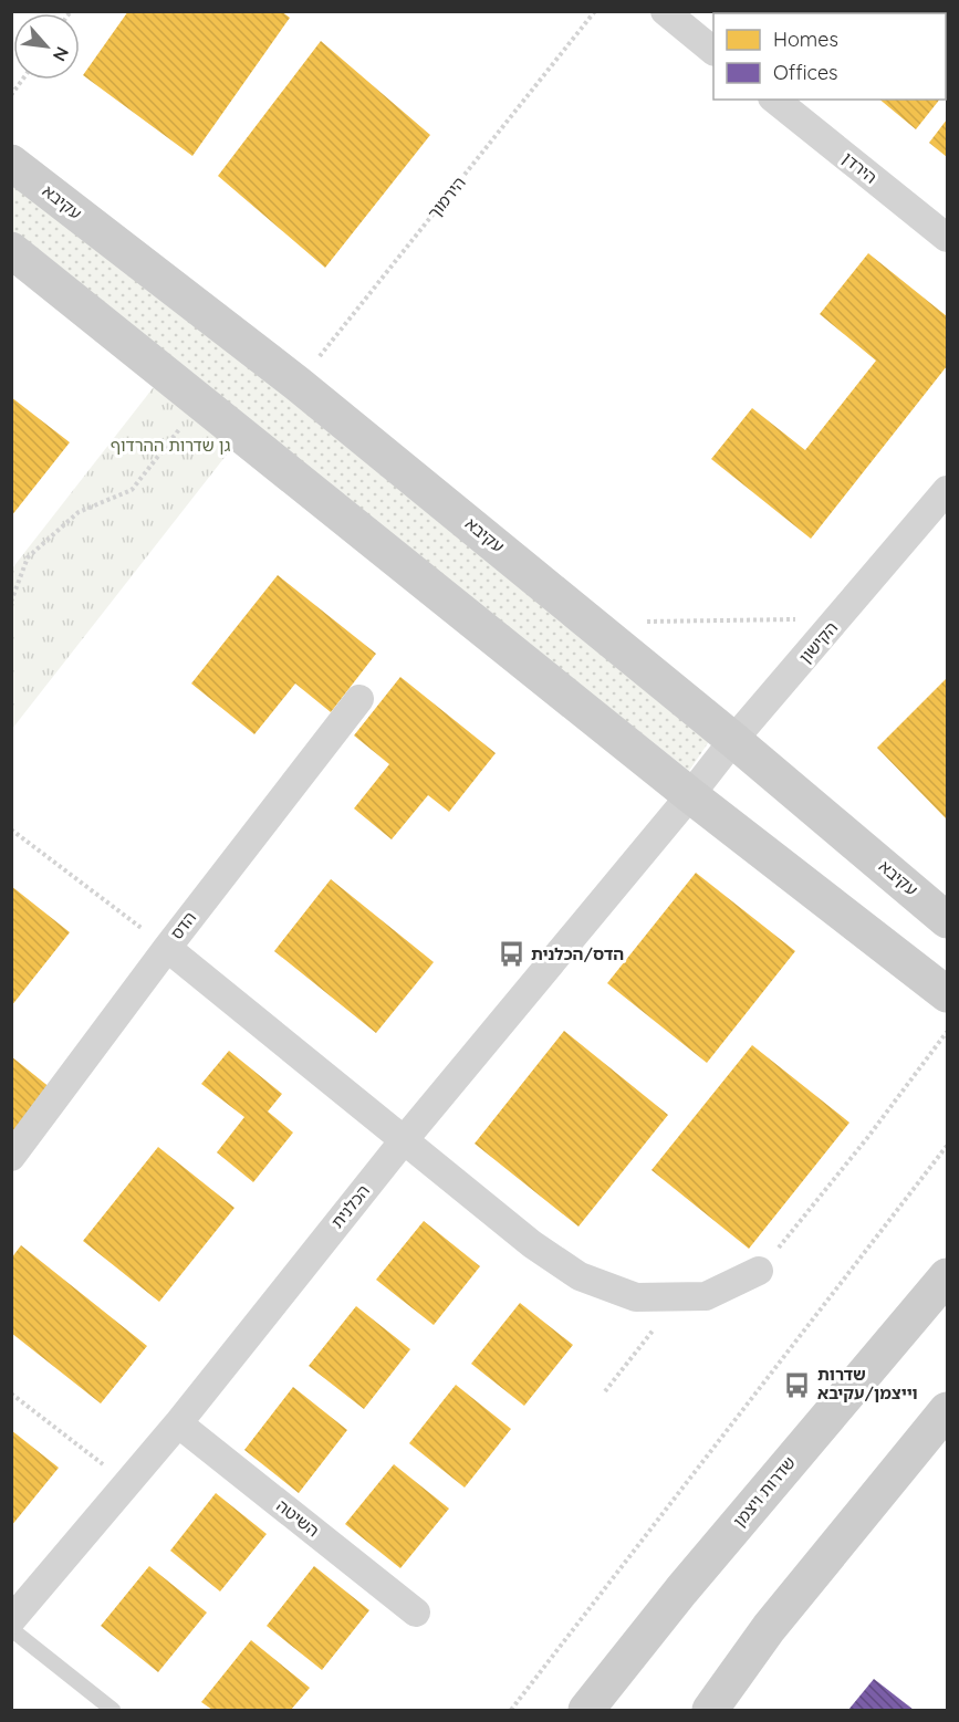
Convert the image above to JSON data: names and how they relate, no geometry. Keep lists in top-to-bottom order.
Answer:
{
  "streets": {
    "street": [
      "הירדן",
      "עקיבא",
      "הקישון",
      "הדס",
      "הכלנית",
      "שדרות ויצמן",
      "השיטה"
    ],
    "path": ["הירמוך"]
  },
  "crossings": [
    ["הירמוך", "עקיבא"],
    ["עקיבא", "הקישון"],
    ["הקישון", "הכלנית"],
    ["הכלנית", "השיטה"]
  ],
  "parks": ["גן שדרות ההרדוף"],
  "places": {
    "bus stop": ["הדס/הכלנית", "שדרות וייצמן/עקיבא"]
  },
  "legend": ["Homes", "Offices"],
  "north": "bottom right"
}
